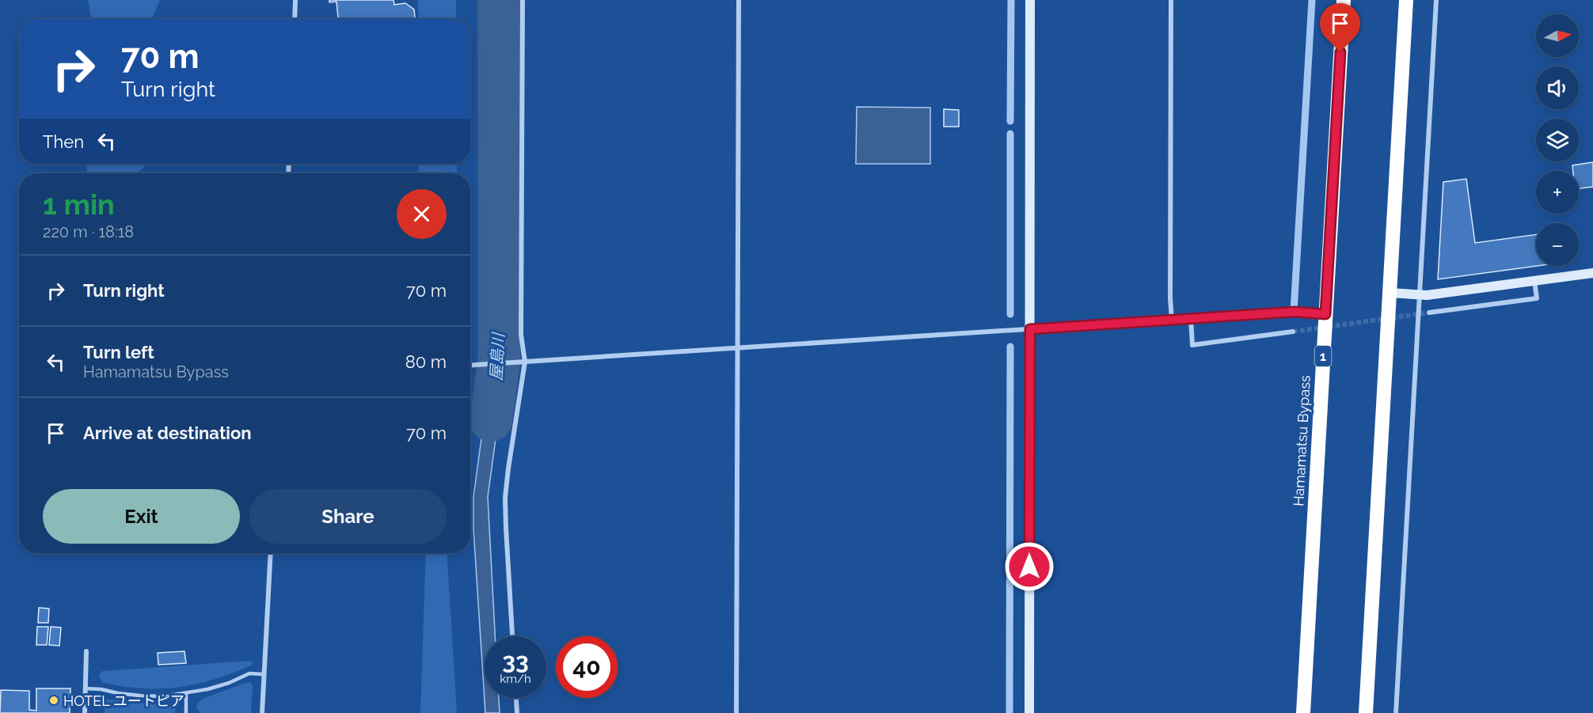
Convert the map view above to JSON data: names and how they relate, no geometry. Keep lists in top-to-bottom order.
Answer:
{
  "streets": {
    "highway": ["1", "Hamamatsu Bypass"]
  },
  "water": ["屋島川"],
  "places": ["HOTEL ユートピア"],
  "north": "right",
  "page": {
    "map_buttons": ["+", "−"],
    "turn": ["70 m", "Turn right"],
    "then": "Then",
    "heading": ["1 min", "220 m · 18:18"],
    "list": [
      {
        "name": "Turn right",
        "value": "70 m"
      },
      {
        "name": "Turn left",
        "note": "Hamamatsu Bypass",
        "value": "80 m"
      },
      {
        "name": "Arrive at destination",
        "value": "70 m"
      }
    ],
    "buttons": ["Exit", "Share"],
    "speed": "33 km/h",
    "limit": "40"
  }
}
